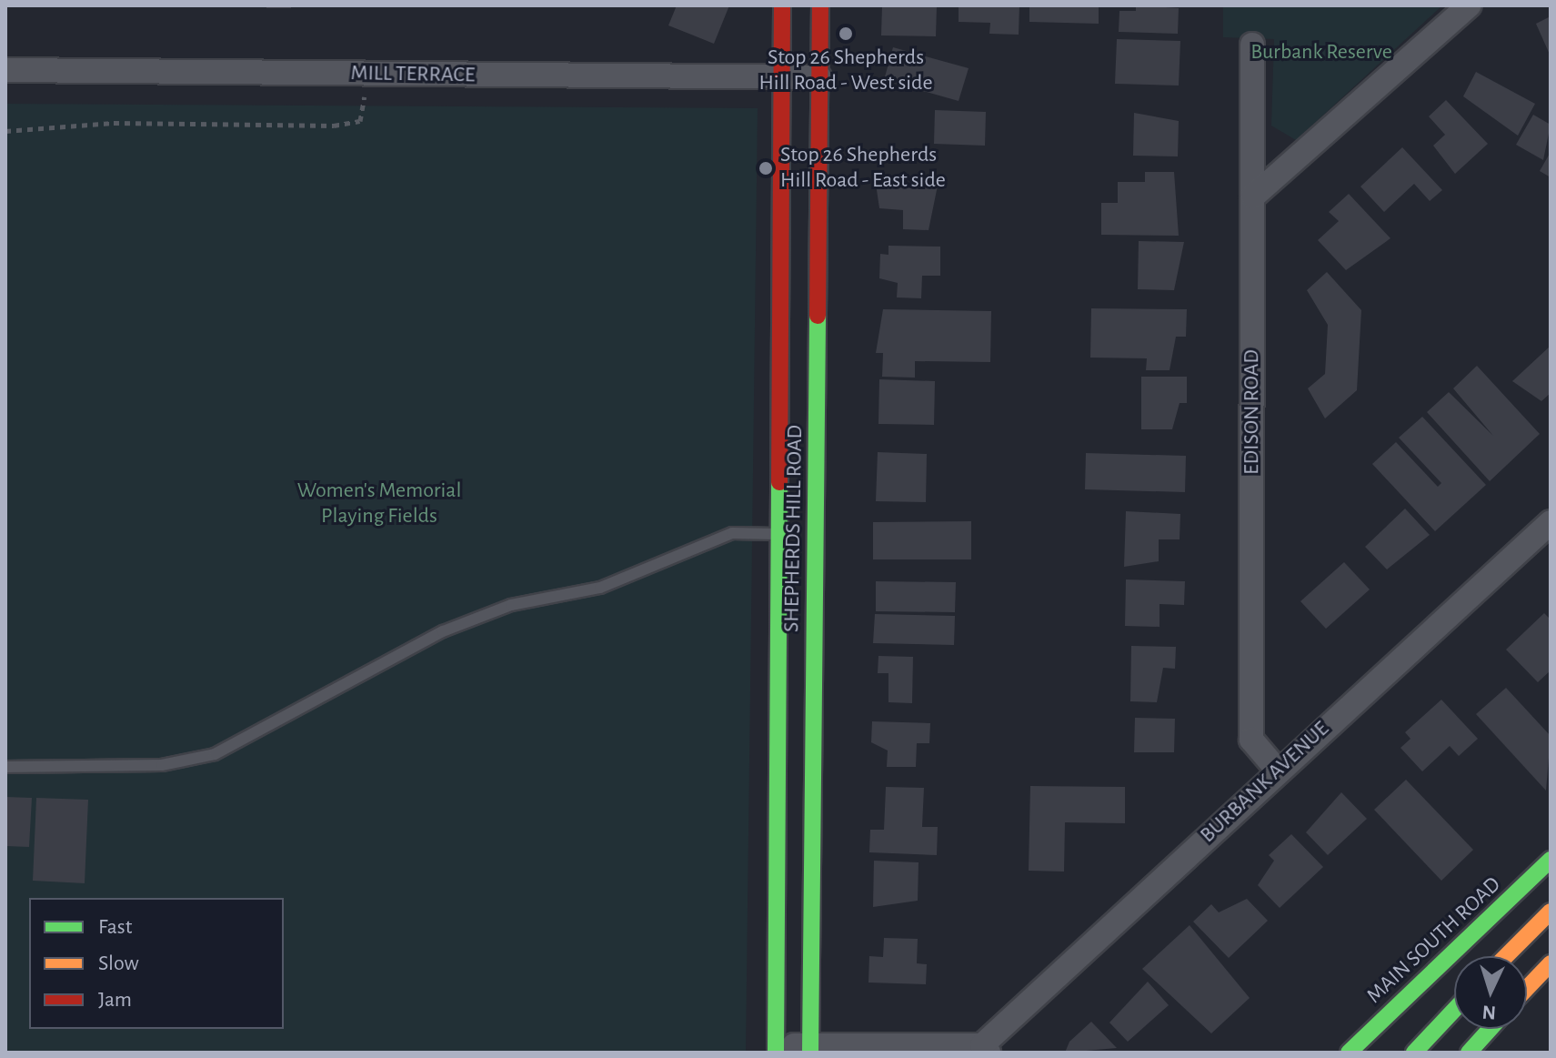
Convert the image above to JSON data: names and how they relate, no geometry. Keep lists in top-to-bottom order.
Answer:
{
  "streets": {
    "main road": ["SHEPHERDS HILL ROAD", "MAIN SOUTH ROAD"],
    "street": ["MILL TERRACE", "EDISON ROAD", "BURBANK AVENUE"]
  },
  "crossings": [
    ["MILL TERRACE", "SHEPHERDS HILL ROAD"],
    ["EDISON ROAD", "BURBANK AVENUE"]
  ],
  "parks": ["Burbank Reserve", "Women's Memorial Playing Fields"],
  "places": ["Stop 26 Shepherds Hill Road - West side", "Stop 26 Shepherds Hill Road - East side"],
  "legend": ["Fast", "Slow", "Jam"],
  "north": "bottom"
}
